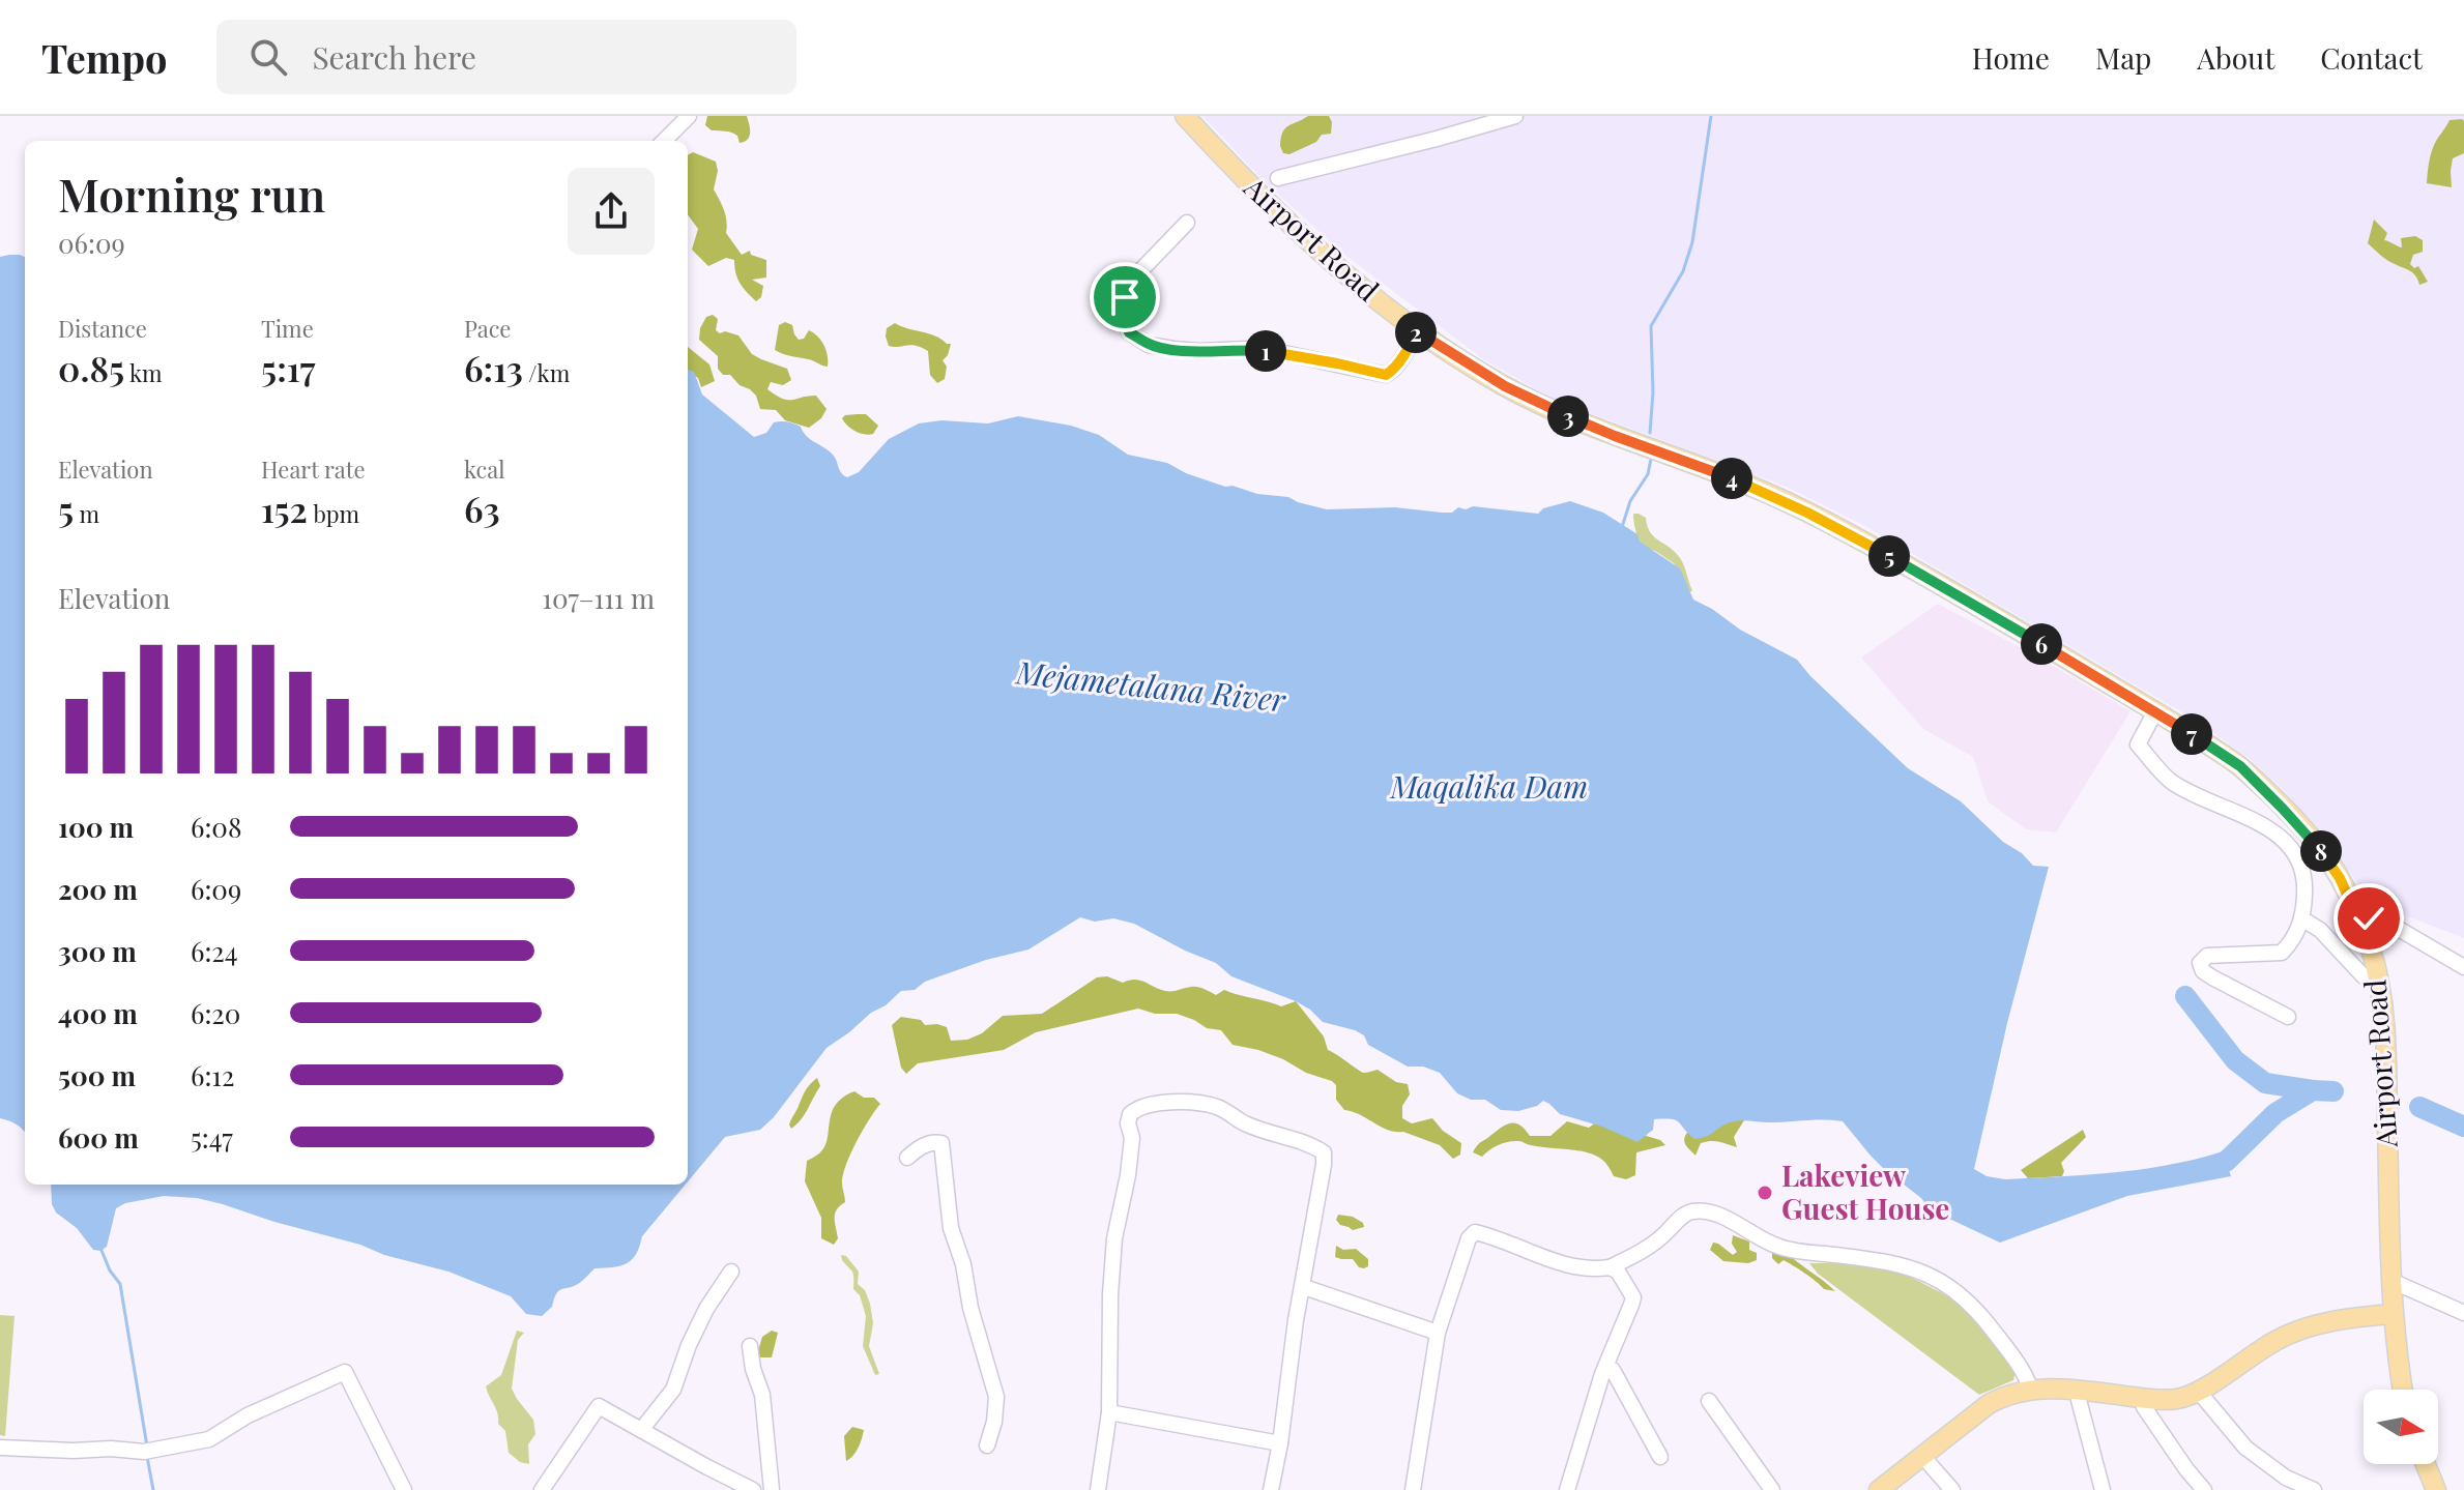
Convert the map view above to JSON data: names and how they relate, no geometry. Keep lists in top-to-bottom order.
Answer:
{
  "streets": {
    "main road": ["Airport Road"]
  },
  "water": ["Mejametalana River", "Maqalika Dam"],
  "places": ["Lakeview Guest House"],
  "north": "right",
  "page": {
    "header": "Tempo",
    "search": "Search here",
    "nav": [
      "Home",
      "Map",
      "About",
      "Contact"
    ],
    "heading": ["Morning run", "06:09"],
    "stats": [
      ["Distance", "0.85 km"],
      ["Time", "5:17"],
      ["Pace", "6:13 /km"],
      ["Elevation", "5 m"],
      ["Heart rate", "152 bpm"],
      ["kcal", "63"]
    ],
    "pins": [
      "2",
      "1",
      "3",
      "4",
      "5",
      "6",
      "7",
      "8"
    ],
    "chart": ["Elevation", "107–111 m"],
    "list": [
      {
        "name": "100 m",
        "note": "6:08"
      },
      {
        "name": "200 m",
        "note": "6:09"
      },
      {
        "name": "300 m",
        "note": "6:24"
      },
      {
        "name": "400 m",
        "note": "6:20"
      },
      {
        "name": "500 m",
        "note": "6:12"
      },
      {
        "name": "600 m",
        "note": "5:47"
      }
    ]
  }
}
